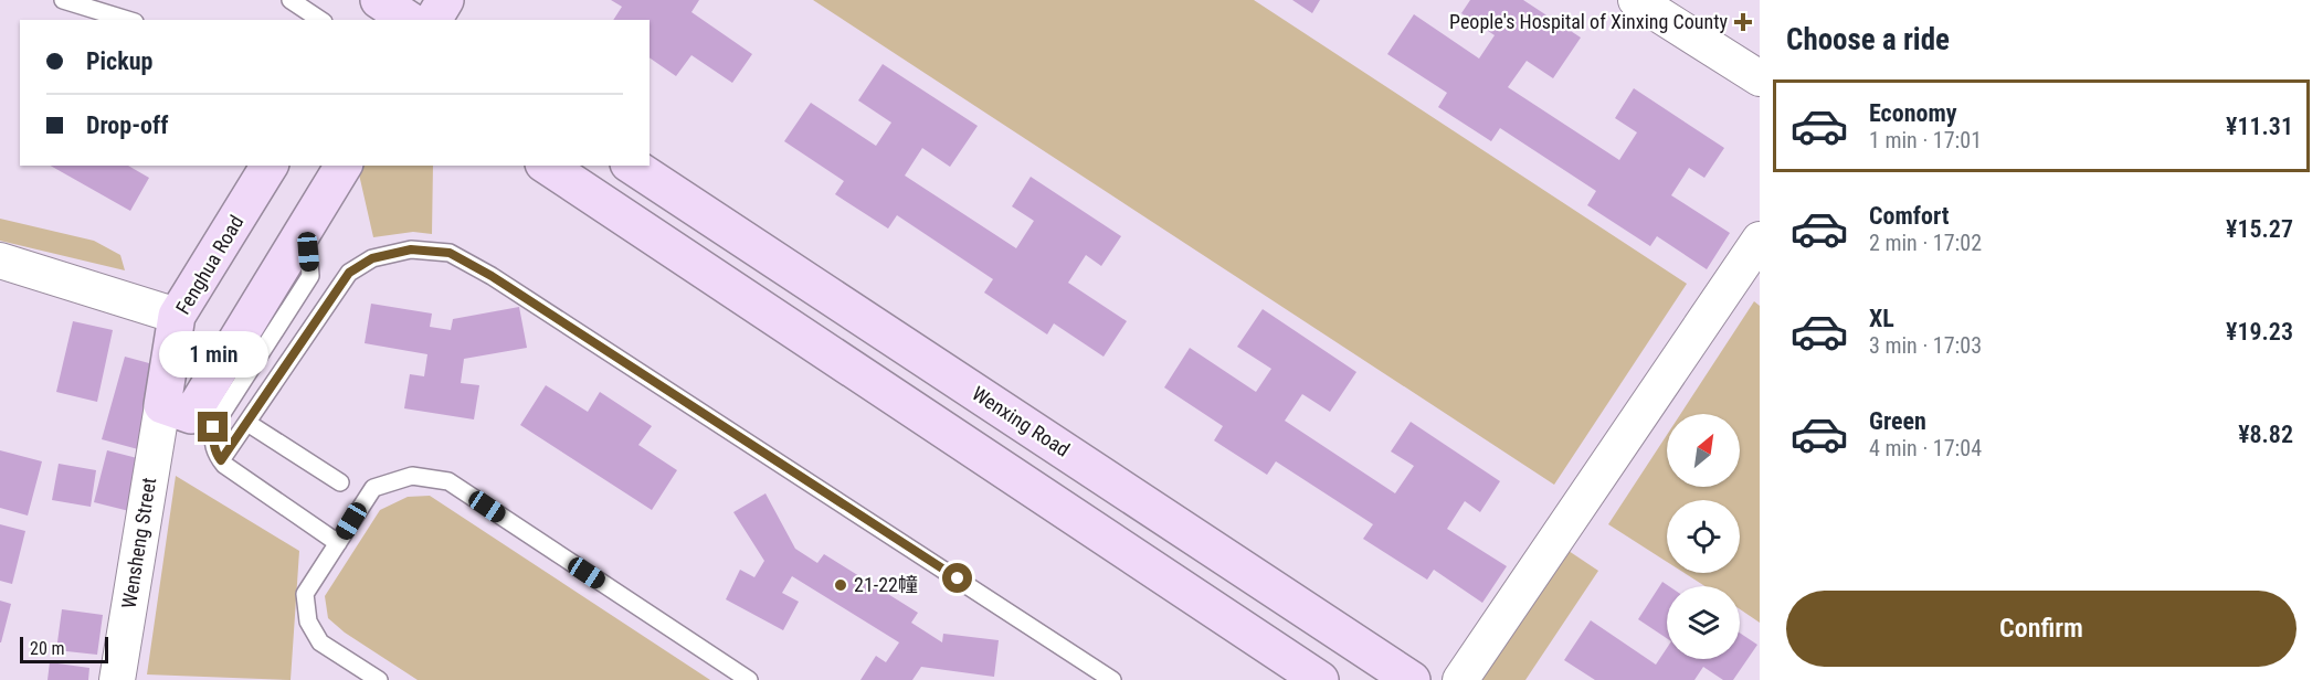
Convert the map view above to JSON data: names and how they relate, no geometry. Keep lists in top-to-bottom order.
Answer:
{
  "streets": {
    "street": ["Fenghua Road", "Wenxing Road", "Wensheng Street"]
  },
  "crossings": [
    ["Fenghua Road", "Wensheng Street"]
  ],
  "places": {
    "health": ["People's Hospital of Xinxing County"],
    "other": ["21-22幢"]
  },
  "scale_bar": "20 m",
  "north": "top right",
  "page": {
    "heading": "Choose a ride",
    "banner": ["Pickup", "Drop-off"],
    "list": [
      {
        "name": "Economy",
        "note": "1 min · 17:01",
        "value": "¥11.31"
      },
      {
        "name": "Comfort",
        "note": "2 min · 17:02",
        "value": "¥15.27"
      },
      {
        "name": "XL",
        "note": "3 min · 17:03",
        "value": "¥19.23"
      },
      {
        "name": "Green",
        "note": "4 min · 17:04",
        "value": "¥8.82"
      }
    ],
    "bubble": "1 min",
    "buttons": "Confirm",
    "scale": "20 m"
  }
}
